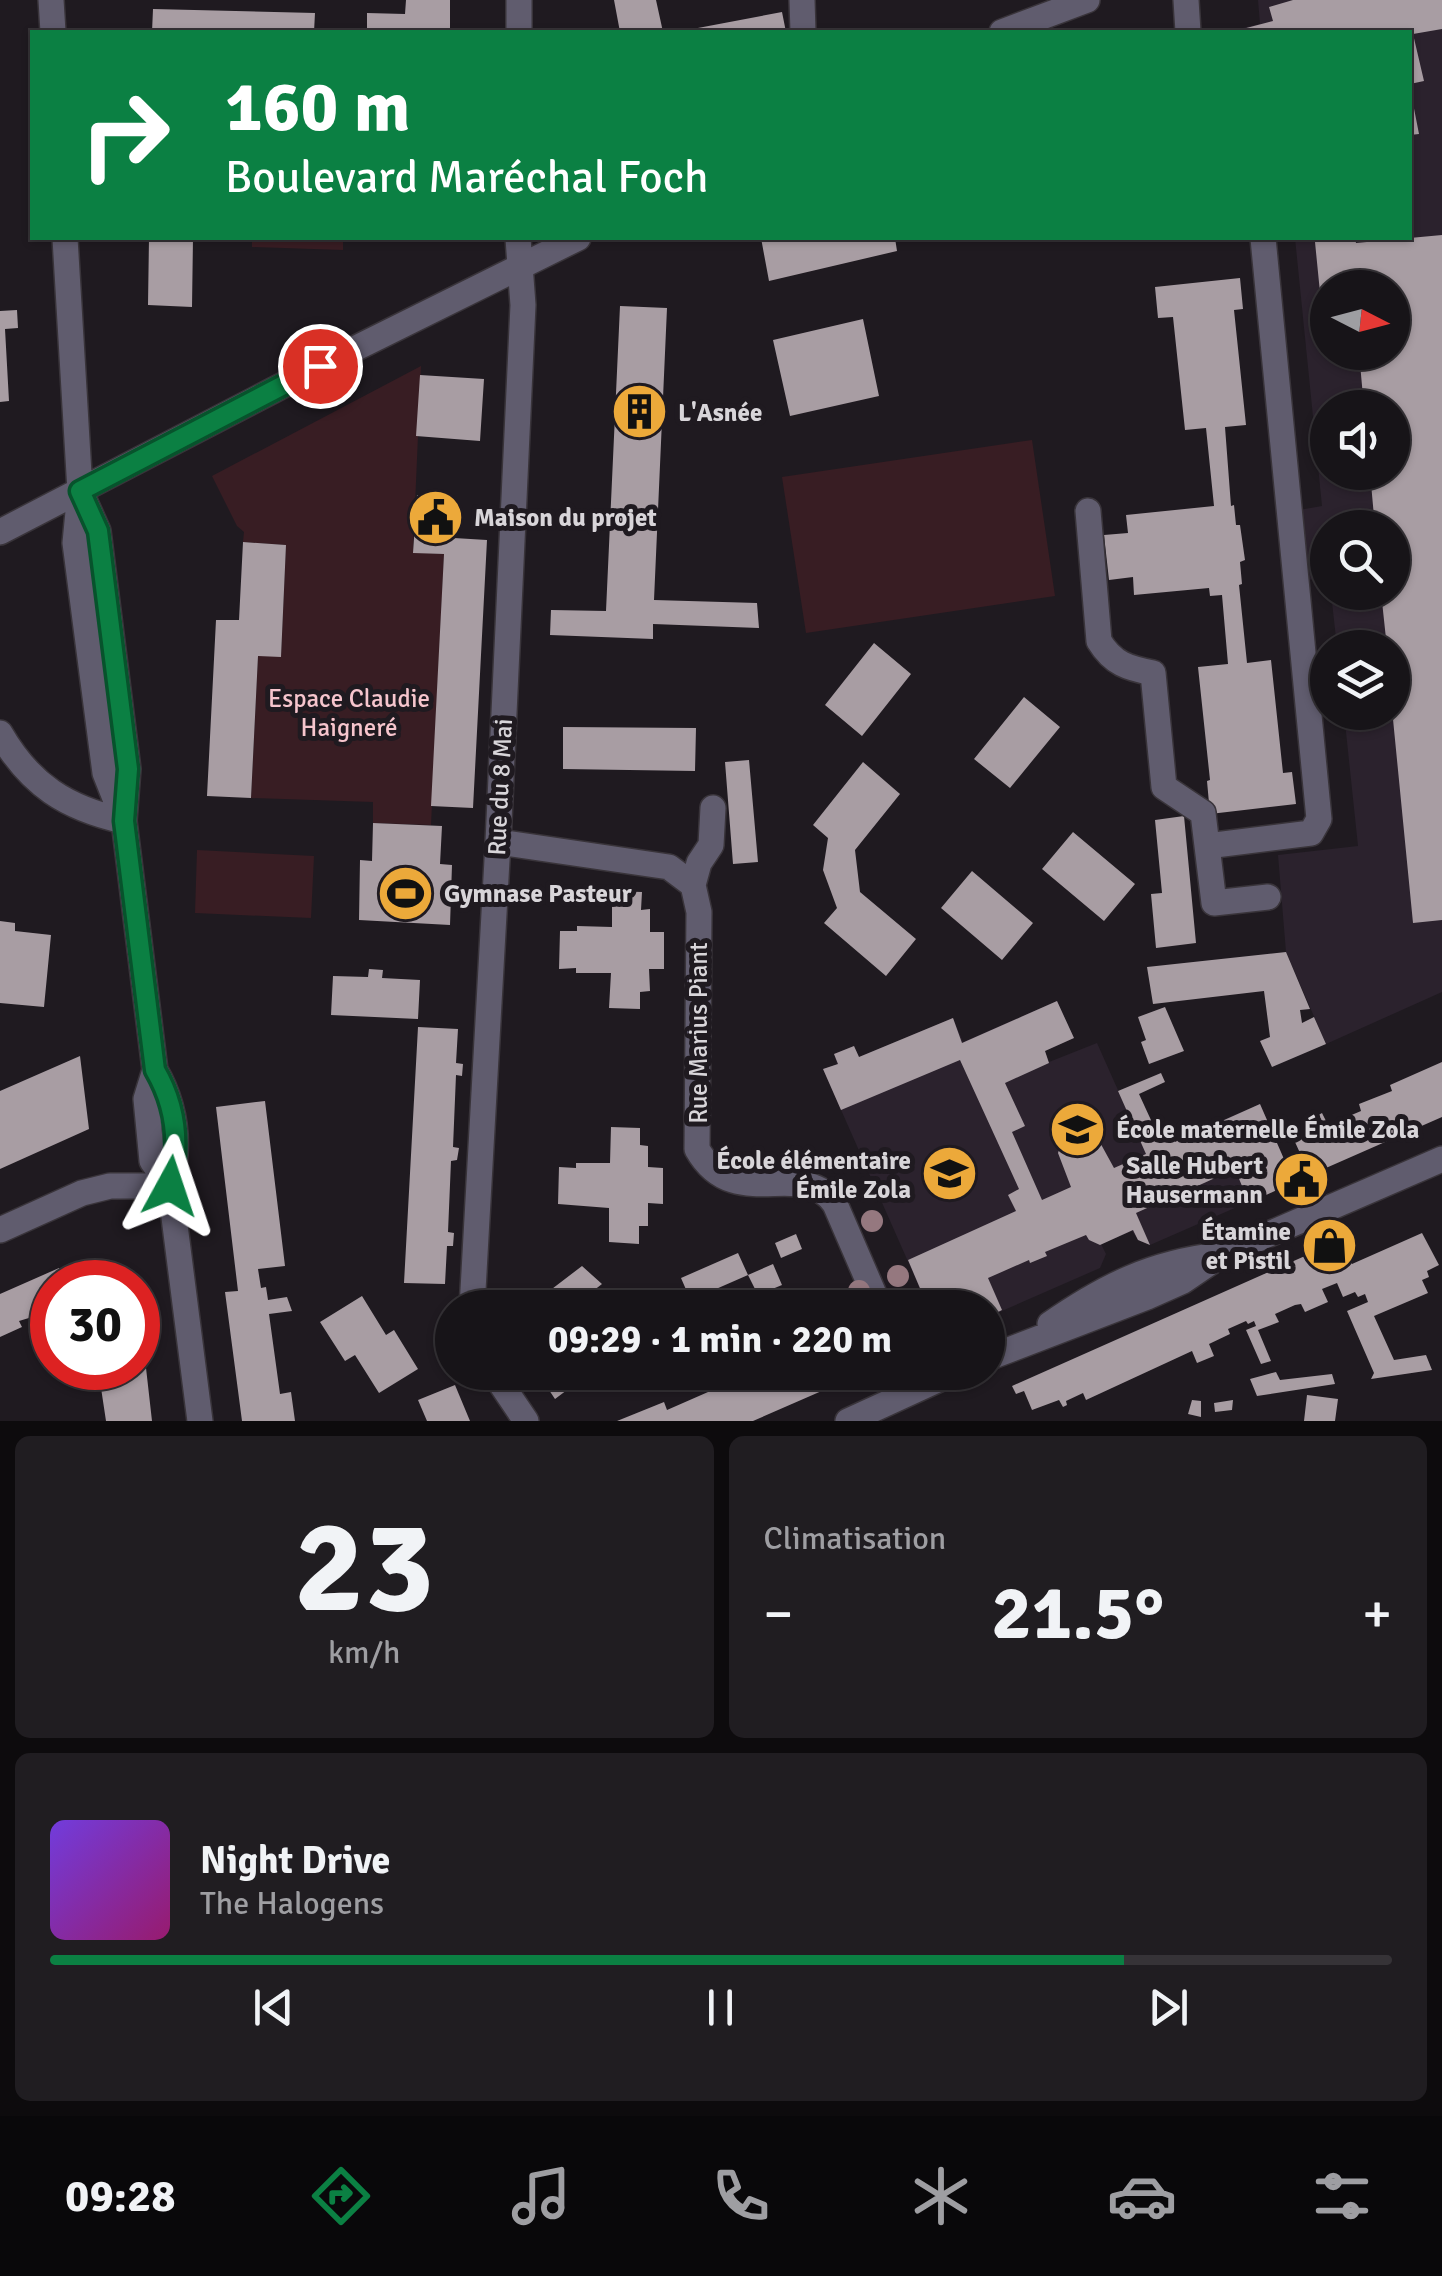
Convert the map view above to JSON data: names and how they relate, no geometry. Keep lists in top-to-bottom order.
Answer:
{
  "streets": {
    "street": ["Rue du 8 Mai", "Rue Marius Piant"]
  },
  "parks": ["Espace Claudie Haigneré"],
  "places": {
    "building": ["L'Asnée"],
    "public building": ["Maison du projet", "Salle Hubert Hausermann"],
    "sports": ["Gymnase Pasteur"],
    "school or university": ["École maternelle Émile Zola", "École élémentaire Émile Zola"],
    "shop": ["Étamine et Pistil"]
  },
  "north": "right",
  "page": {
    "turn": ["160 m", "Boulevard Maréchal Foch"],
    "limit": "30",
    "trip": "09:29 · 1 min · 220 m",
    "tile": [
      ["23", "km/h"],
      "Climatisation"
    ],
    "heat": ["−", "21.5°", "+"],
    "song": ["Night Drive", "The Halogens"],
    "tabs": "09:28"
  }
}
